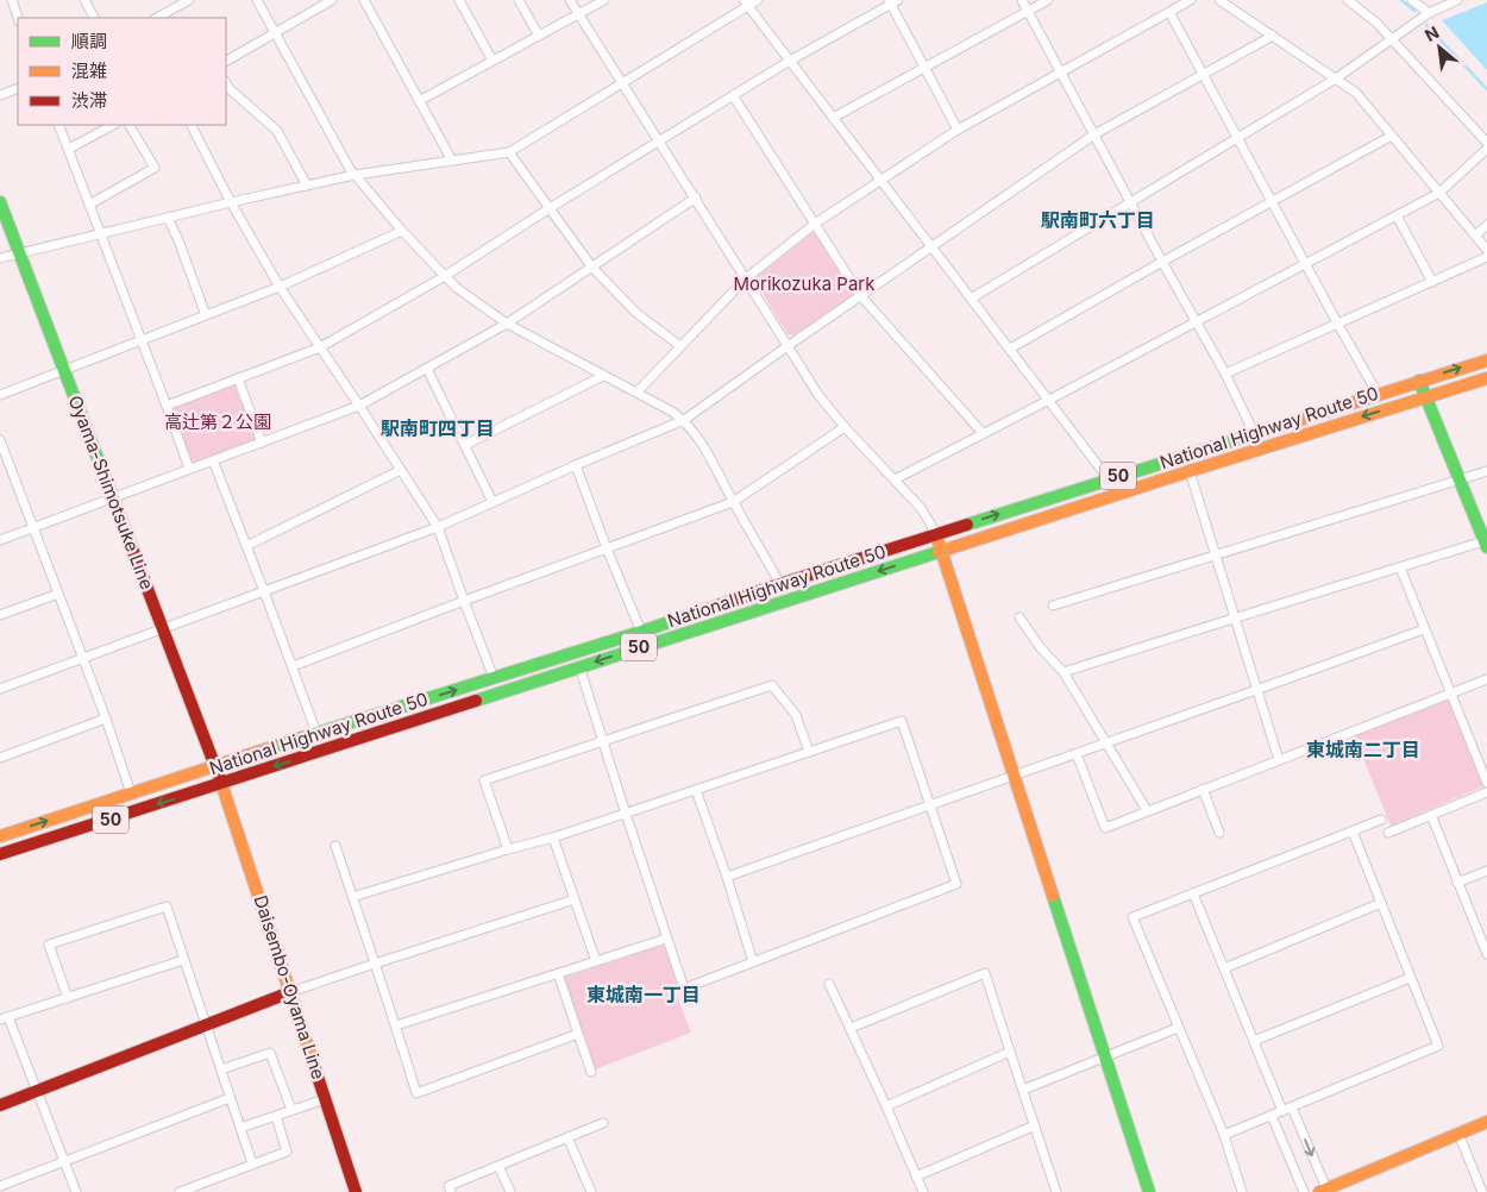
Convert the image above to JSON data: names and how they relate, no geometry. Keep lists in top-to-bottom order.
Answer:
{
  "streets": {
    "main road": [
      "National Highway Route 50",
      "50",
      "Oyama-Shimotsuke Line",
      "Daisembo-Oyama Line"
    ]
  },
  "crossings": [
    ["National Highway Route 50", "Oyama-Shimotsuke Line"],
    ["National Highway Route 50", "Daisembo-Oyama Line"],
    ["Oyama-Shimotsuke Line", "Daisembo-Oyama Line"]
  ],
  "districts": [
    "駅南町六丁目",
    "駅南町四丁目",
    "東城南二丁目",
    "東城南一丁目"
  ],
  "parks": ["Morikozuka Park", "高辻第２公園"],
  "legend": ["順調", "混雑", "渋滞"],
  "north": "top left"
}
